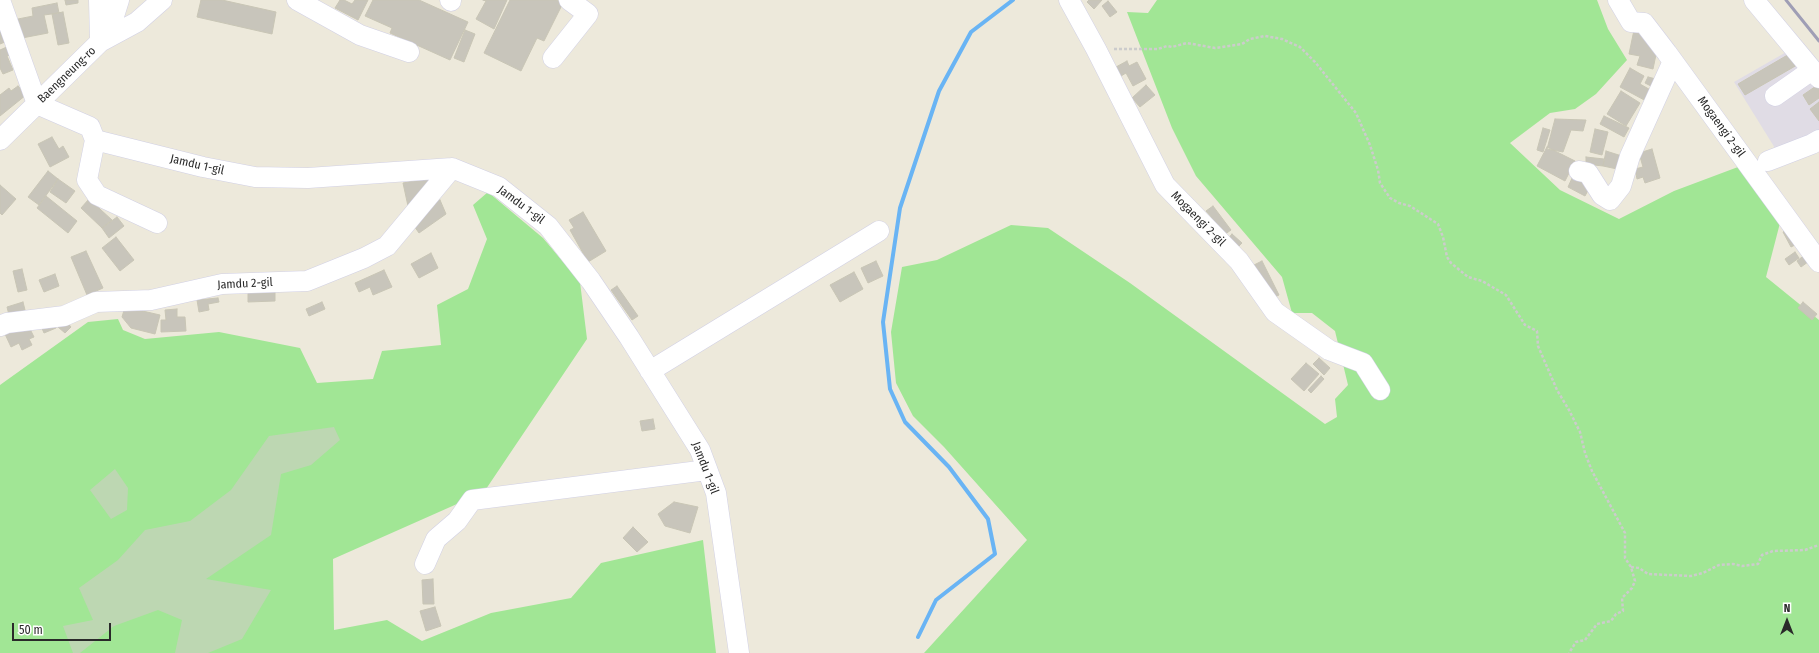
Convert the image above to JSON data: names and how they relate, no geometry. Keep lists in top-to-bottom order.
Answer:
{
  "streets": {
    "street": [
      "Baengneung-ro",
      "Mogaengi 2-gil",
      "Jamdu 1-gil",
      "Jamdu 2-gil"
    ]
  },
  "crossings": [
    ["Jamdu 1-gil", "Jamdu 2-gil"]
  ],
  "scale_bar": "50 m",
  "north": "top"
}
